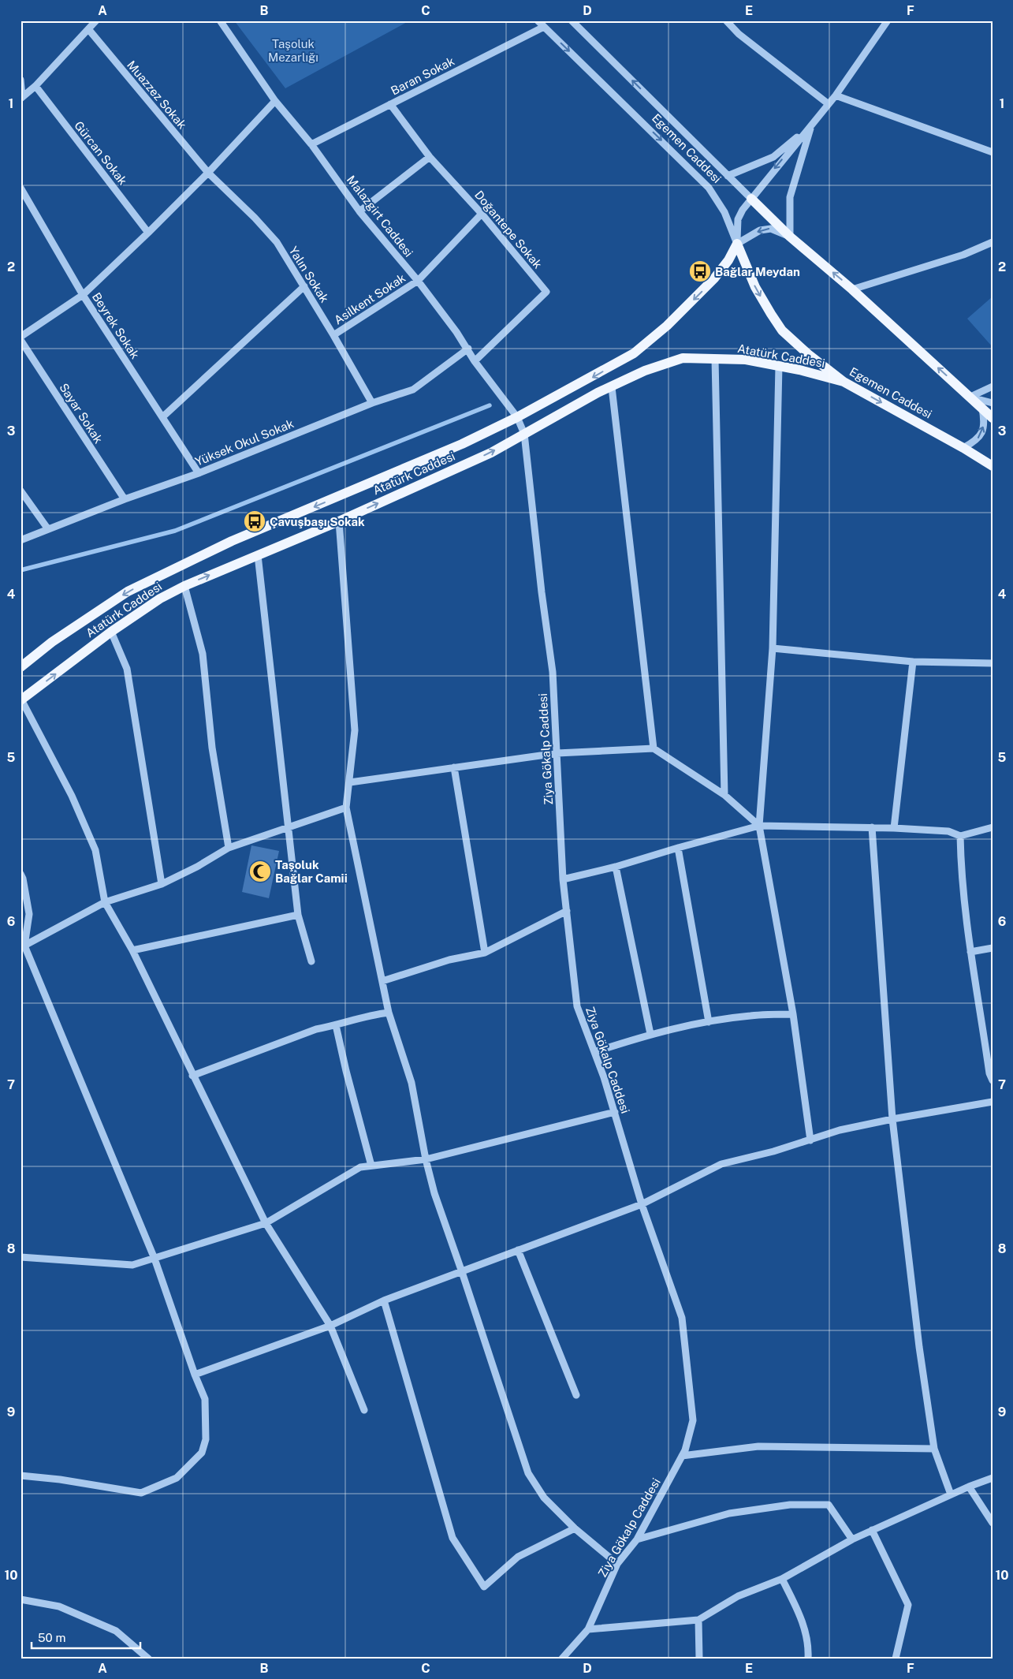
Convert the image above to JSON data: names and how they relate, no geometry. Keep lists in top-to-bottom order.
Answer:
{
  "streets": {
    "main road": ["Egemen Caddesi", "Atatürk Caddesi"],
    "street": [
      "Baran Sokak",
      "Muazzez Sokak",
      "Gürcan Sokak",
      "Malazgirt Caddesi",
      "Doğantepe Sokak",
      "Yalın Sokak",
      "Asilkent Sokak",
      "Beyrek Sokak",
      "Sayar Sokak",
      "Yüksek Okul Sokak",
      "Ziya Gökalp Caddesi"
    ]
  },
  "crossings": [
    ["Baran Sokak", "Egemen Caddesi"],
    ["Baran Sokak", "Malazgirt Caddesi"],
    ["Baran Sokak", "Doğantepe Sokak"],
    ["Muazzez Sokak", "Yalın Sokak"],
    ["Egemen Caddesi", "Atatürk Caddesi"],
    ["Malazgirt Caddesi", "Doğantepe Sokak"],
    ["Malazgirt Caddesi", "Asilkent Sokak"],
    ["Malazgirt Caddesi", "Atatürk Caddesi"],
    ["Malazgirt Caddesi", "Yüksek Okul Sokak"],
    ["Malazgirt Caddesi", "Ziya Gökalp Caddesi"],
    ["Doğantepe Sokak", "Asilkent Sokak"],
    ["Yalın Sokak", "Asilkent Sokak"],
    ["Yalın Sokak", "Yüksek Okul Sokak"],
    ["Beyrek Sokak", "Yüksek Okul Sokak"],
    ["Atatürk Caddesi", "Ziya Gökalp Caddesi"],
    ["Sayar Sokak", "Yüksek Okul Sokak"]
  ],
  "parks": ["Taşoluk Mezarlığı"],
  "places": {
    "bus stop": ["Bağlar Meydan", "Çavuşbaşı Sokak"],
    "mosque": ["Taşoluk Bağlar Camii"]
  },
  "scale_bar": "50 m",
  "grid": {
    "columns": [
      "A",
      "B",
      "C",
      "D",
      "E",
      "F"
    ],
    "rows": [
      "1",
      "2",
      "3",
      "4",
      "5",
      "6",
      "7",
      "8",
      "9",
      "10"
    ]
  }
}
